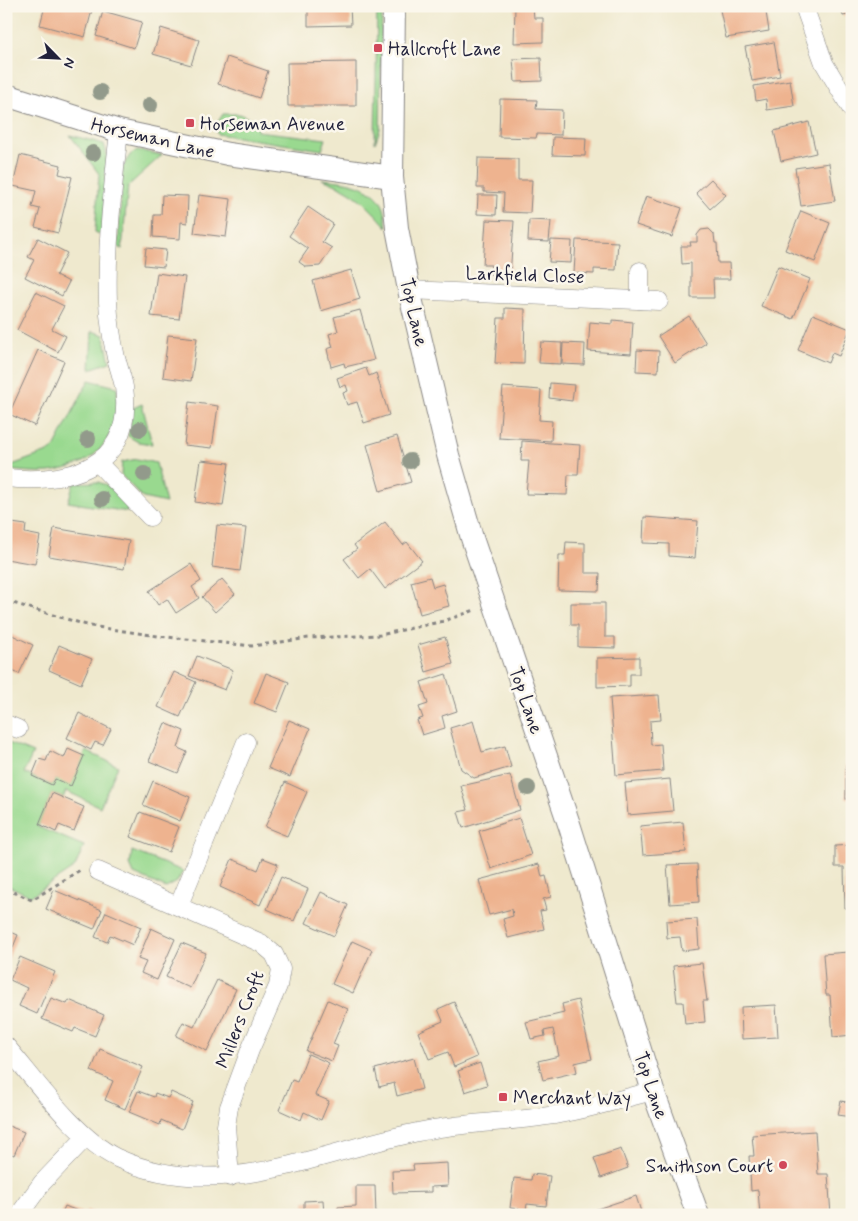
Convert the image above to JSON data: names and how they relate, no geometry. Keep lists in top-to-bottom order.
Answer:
{
  "streets": {
    "street": [
      "Horseman Lane",
      "Larkfield Close",
      "Top Lane",
      "Millers Croft"
    ]
  },
  "crossings": [
    ["Horseman Lane", "Top Lane"],
    ["Larkfield Close", "Top Lane"]
  ],
  "places": {
    "transit": ["Hallcroft Lane", "Horseman Avenue", "Merchant Way"],
    "other": ["Smithson Court"]
  },
  "north": "bottom right"
}
